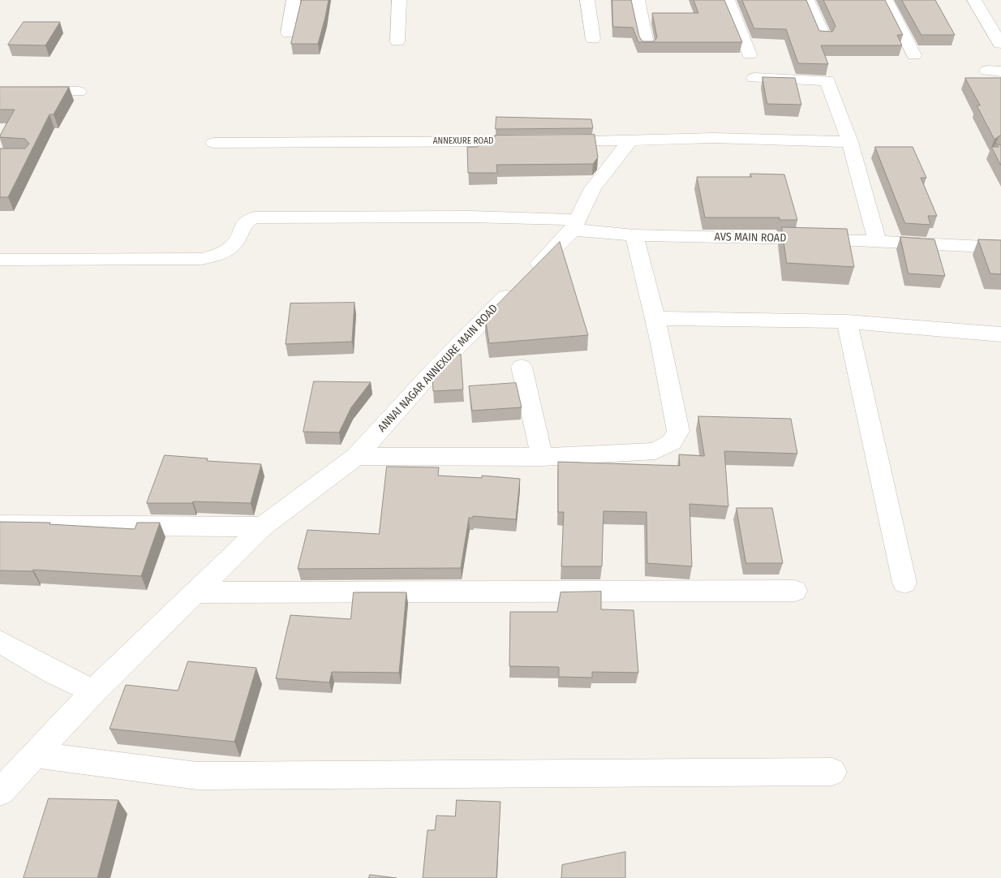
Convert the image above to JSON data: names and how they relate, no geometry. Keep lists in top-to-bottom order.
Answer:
{
  "streets": {
    "street": ["ANNEXURE ROAD", "AVS MAIN ROAD", "ANNAI NAGAR ANNEXURE MAIN ROAD"]
  },
  "crossings": [
    ["AVS MAIN ROAD", "ANNAI NAGAR ANNEXURE MAIN ROAD"]
  ]
}
